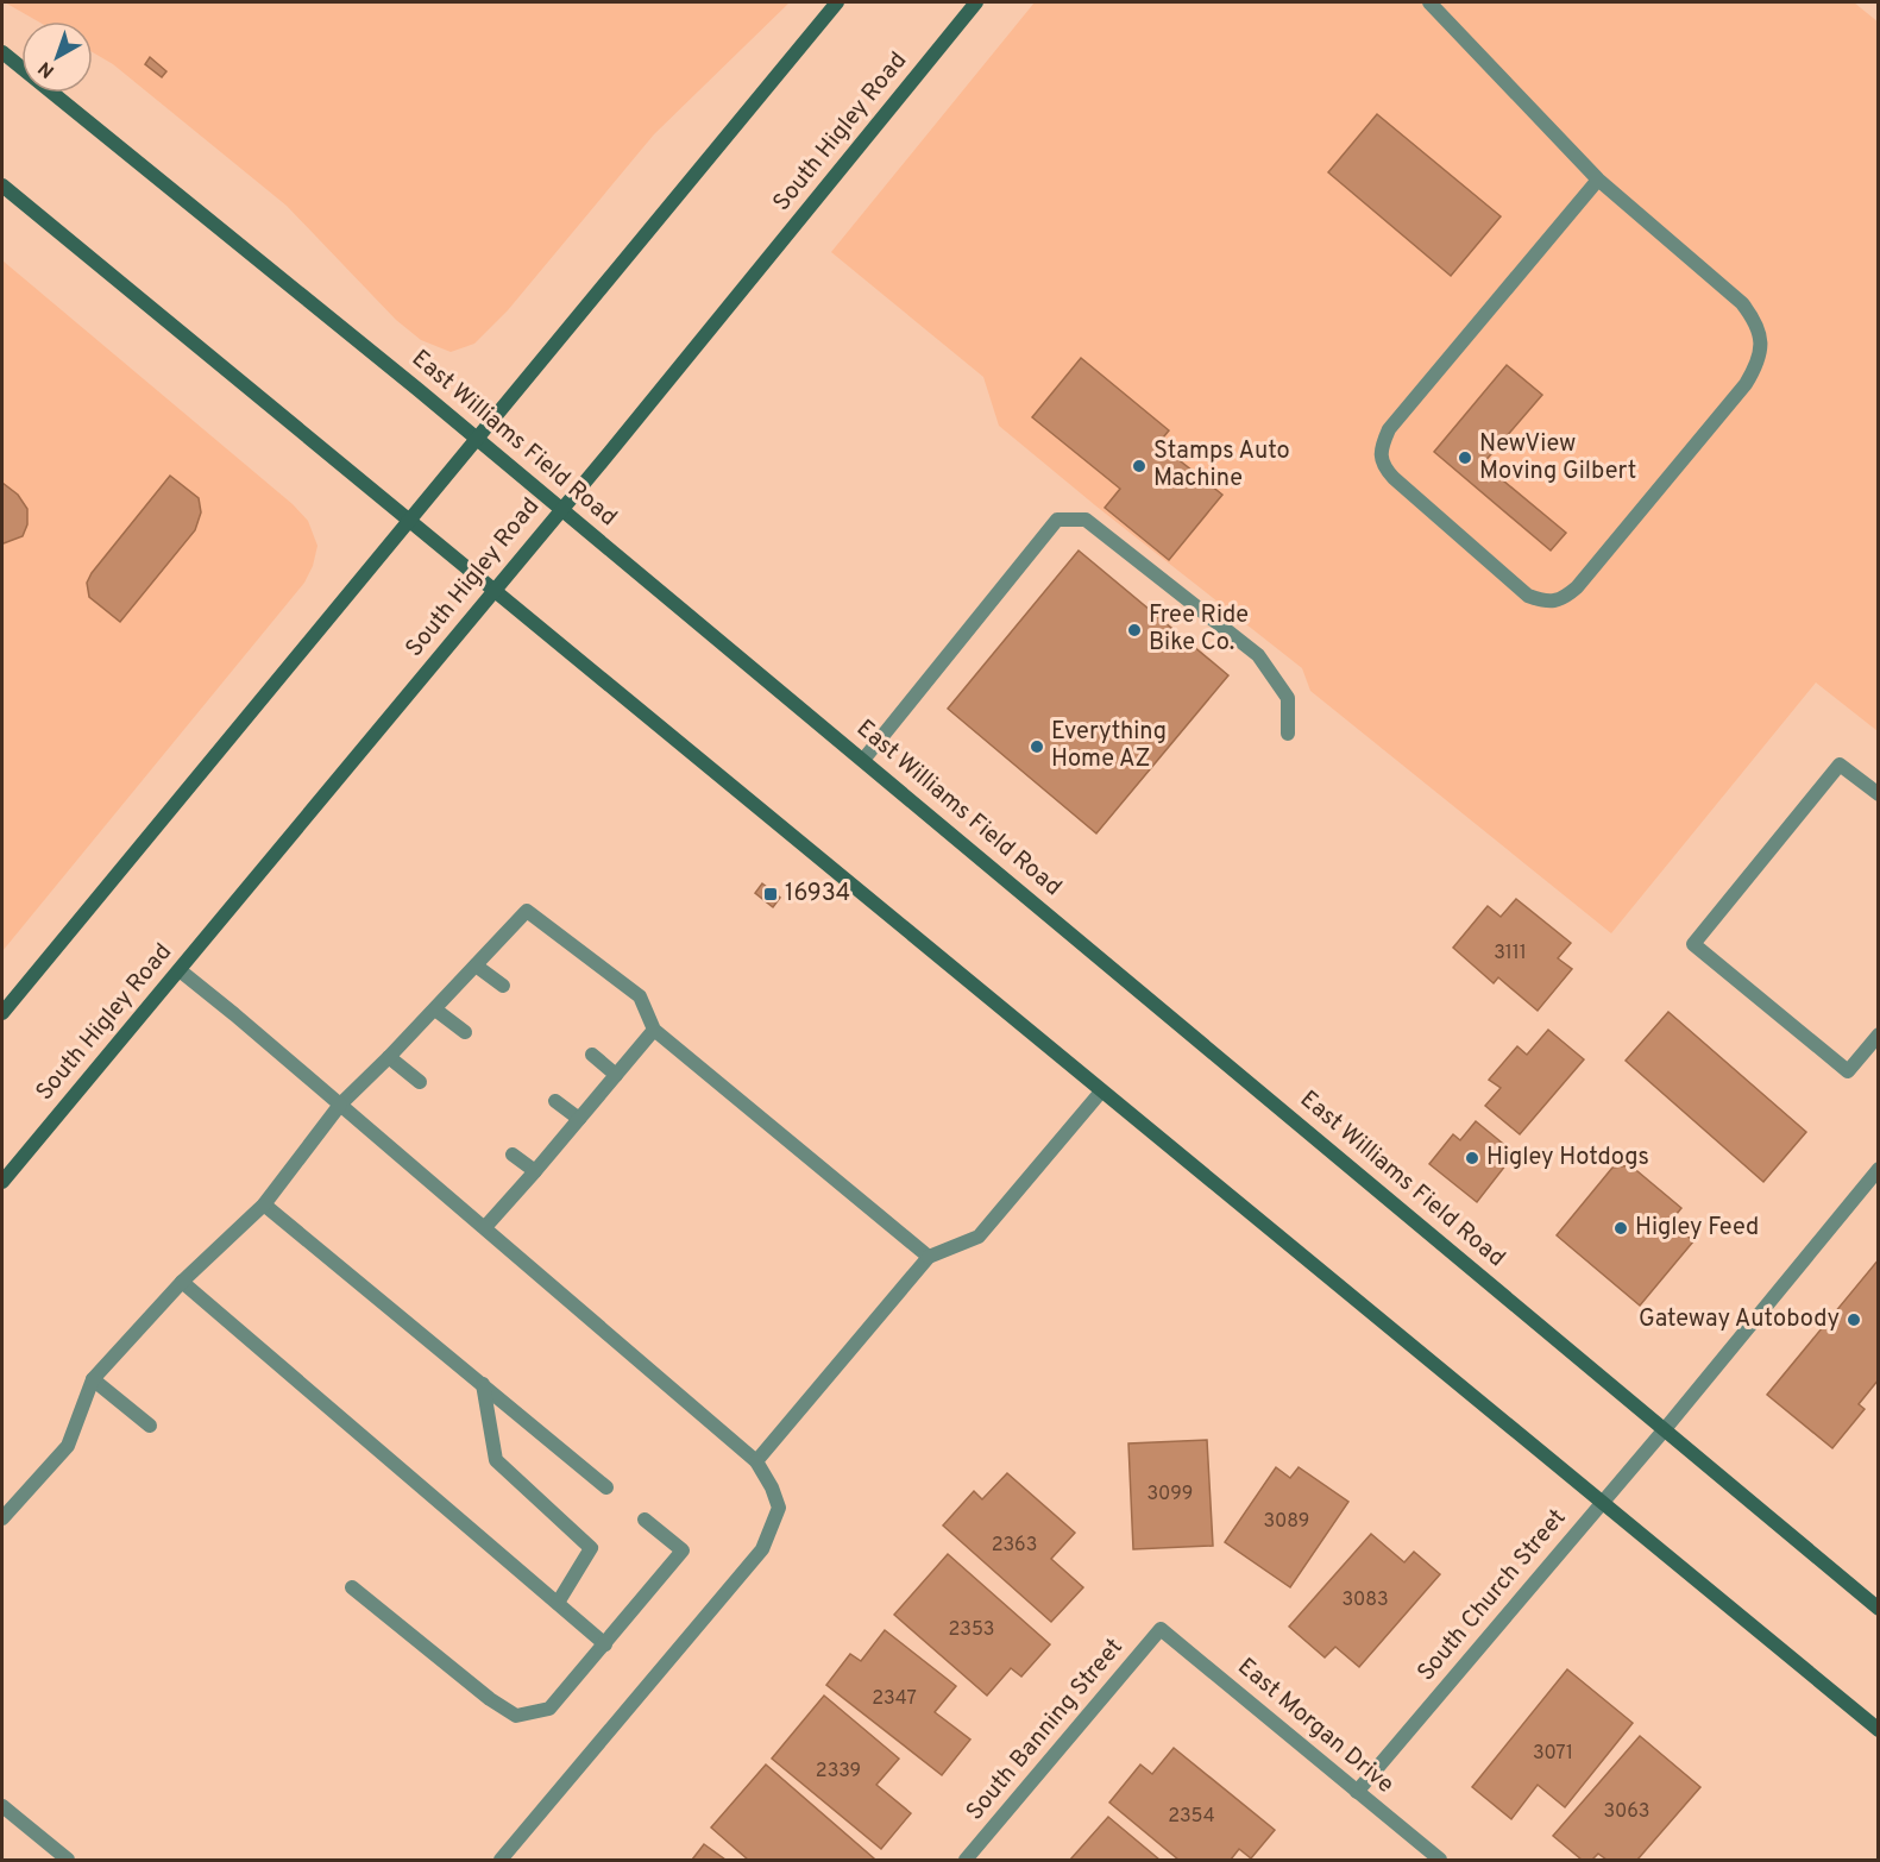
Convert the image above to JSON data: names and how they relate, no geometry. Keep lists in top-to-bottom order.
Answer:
{
  "streets": {
    "main road": ["South Higley Road", "East Williams Field Road"],
    "street": ["South Church Street", "East Morgan Drive", "South Banning Street"]
  },
  "crossings": [
    ["South Higley Road", "East Williams Field Road"],
    ["East Williams Field Road", "South Church Street"],
    ["South Church Street", "East Morgan Drive"],
    ["East Morgan Drive", "South Banning Street"]
  ],
  "places": {
    "other": [
      "NewView Moving Gilbert",
      "Stamps Auto Machine",
      "Free Ride Bike Co.",
      "Everything Home AZ",
      "Higley Hotdogs",
      "Higley Feed",
      "Gateway Autobody"
    ],
    "transit": ["16934"]
  },
  "house_numbers": [
    "3111",
    "3099",
    "3089",
    "2363",
    "3083",
    "2353",
    "2347",
    "3071",
    "2339",
    "3063",
    "2354"
  ],
  "north": "bottom left"
}
